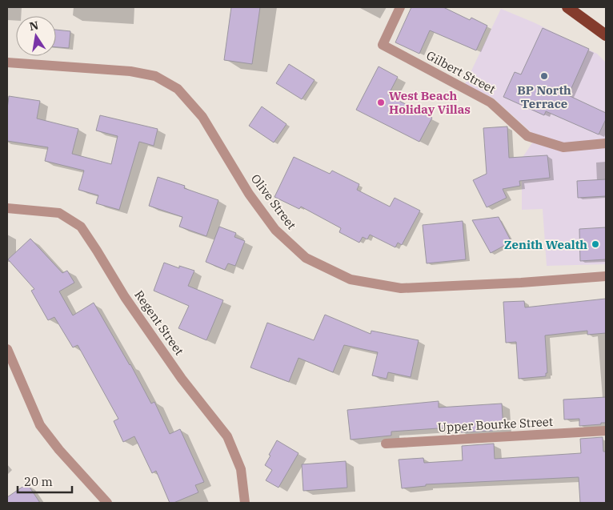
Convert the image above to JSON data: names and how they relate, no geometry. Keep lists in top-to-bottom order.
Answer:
{
  "streets": {
    "street": [
      "Gilbert Street",
      "Olive Street",
      "Regent Street",
      "Upper Bourke Street"
    ]
  },
  "places": ["BP North Terrace", "West Beach Holiday Villas", "Zenith Wealth"],
  "scale_bar": "20 m",
  "north": "top"
}
